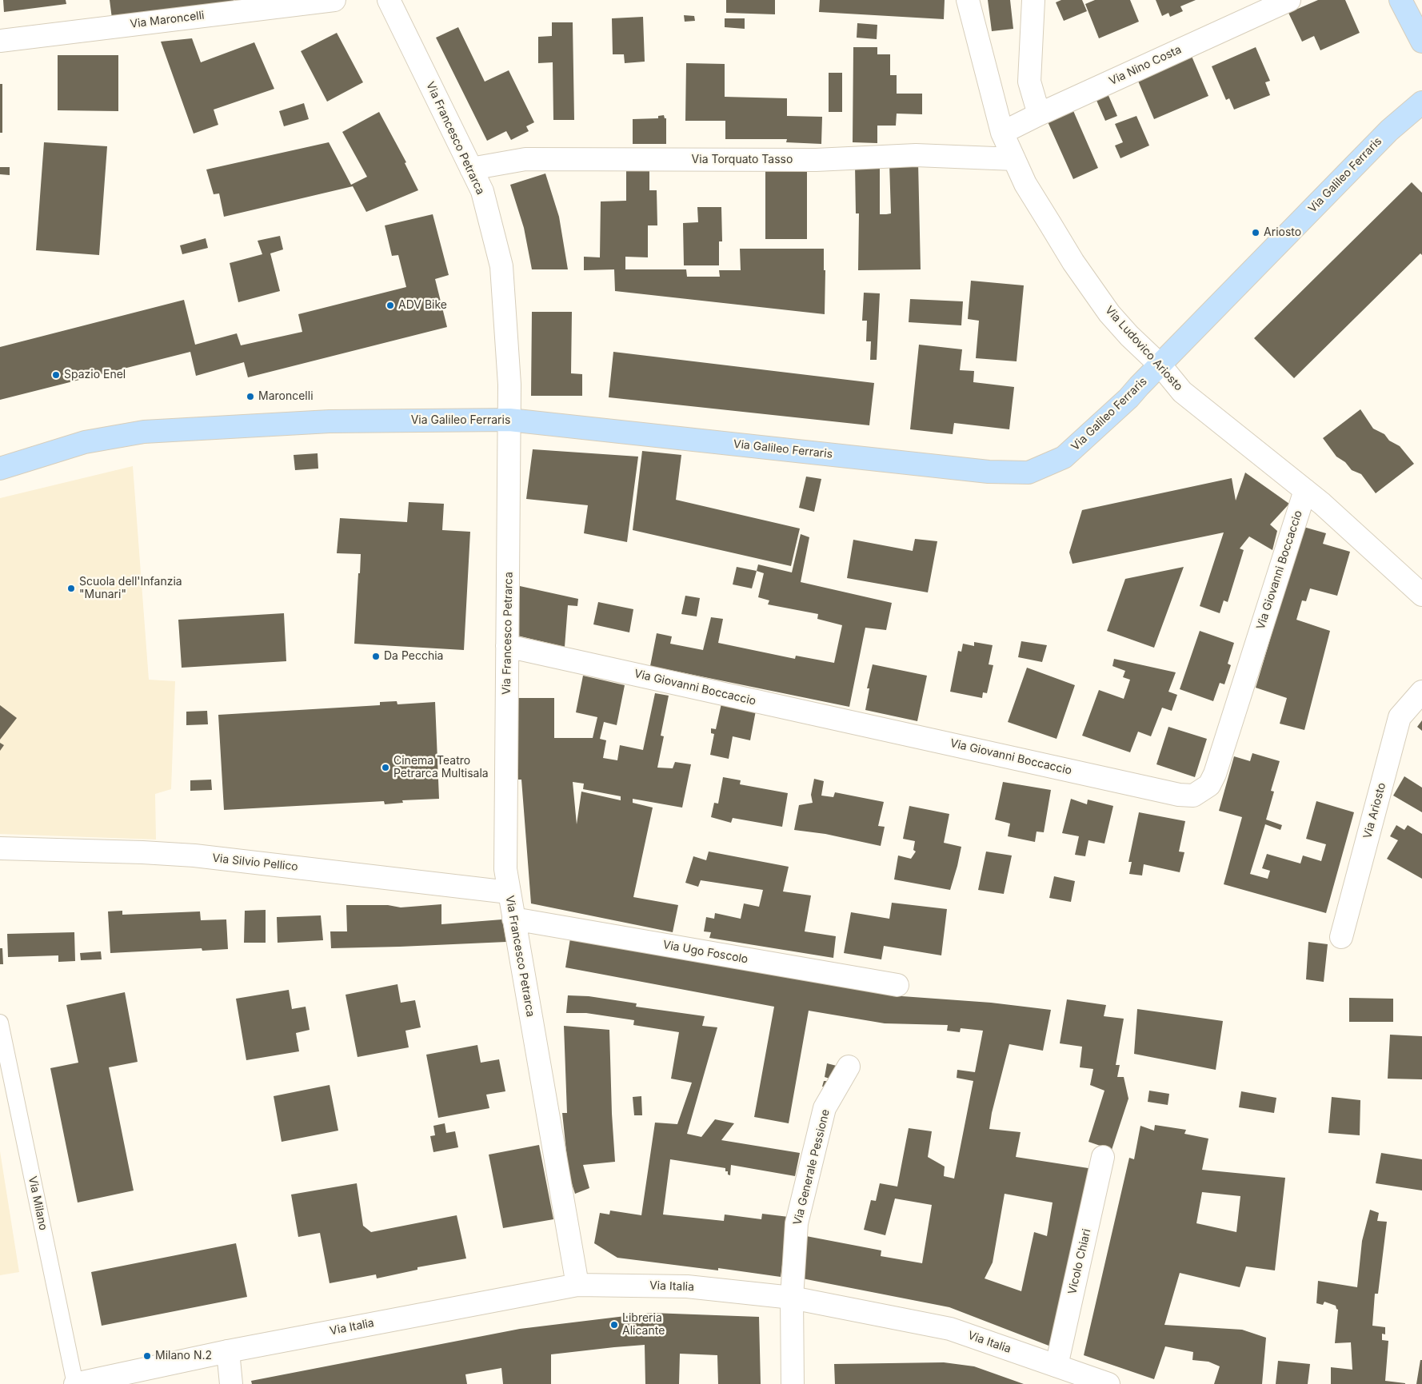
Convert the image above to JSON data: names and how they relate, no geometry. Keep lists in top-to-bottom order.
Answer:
{
  "streets": {
    "main road": ["Via Galileo Ferraris"],
    "street": [
      "Via Maroncelli",
      "Via Nino Costa",
      "Via Francesco Petrarca",
      "Via Torquato Tasso",
      "Via Ludovico Ariosto",
      "Via Giovanni Boccaccio",
      "Via Ariosto",
      "Via Silvio Pellico",
      "Via Ugo Foscolo",
      "Via Generale Pessione",
      "Via Milano",
      "Vicolo Chiari",
      "Via Italia"
    ]
  },
  "crossings": [
    ["Via Nino Costa", "Via Ludovico Ariosto"],
    ["Via Francesco Petrarca", "Via Torquato Tasso"],
    ["Via Francesco Petrarca", "Via Galileo Ferraris"],
    ["Via Francesco Petrarca", "Via Giovanni Boccaccio"],
    ["Via Francesco Petrarca", "Via Silvio Pellico"],
    ["Via Francesco Petrarca", "Via Ugo Foscolo"],
    ["Via Francesco Petrarca", "Via Italia"],
    ["Via Torquato Tasso", "Via Ludovico Ariosto"],
    ["Via Galileo Ferraris", "Via Ludovico Ariosto"],
    ["Via Ludovico Ariosto", "Via Giovanni Boccaccio"],
    ["Via Generale Pessione", "Via Italia"],
    ["Via Milano", "Via Italia"],
    ["Vicolo Chiari", "Via Italia"]
  ],
  "places": [
    "Ariosto",
    "ADV Bike",
    "Spazio Enel",
    "Maroncelli",
    "Scuola dell'Infanzia \"Munari\"",
    "Da Pecchia",
    "Cinema Teatro Petrarca Multisala",
    "Libreria Alicante",
    "Milano N.2"
  ]
}
